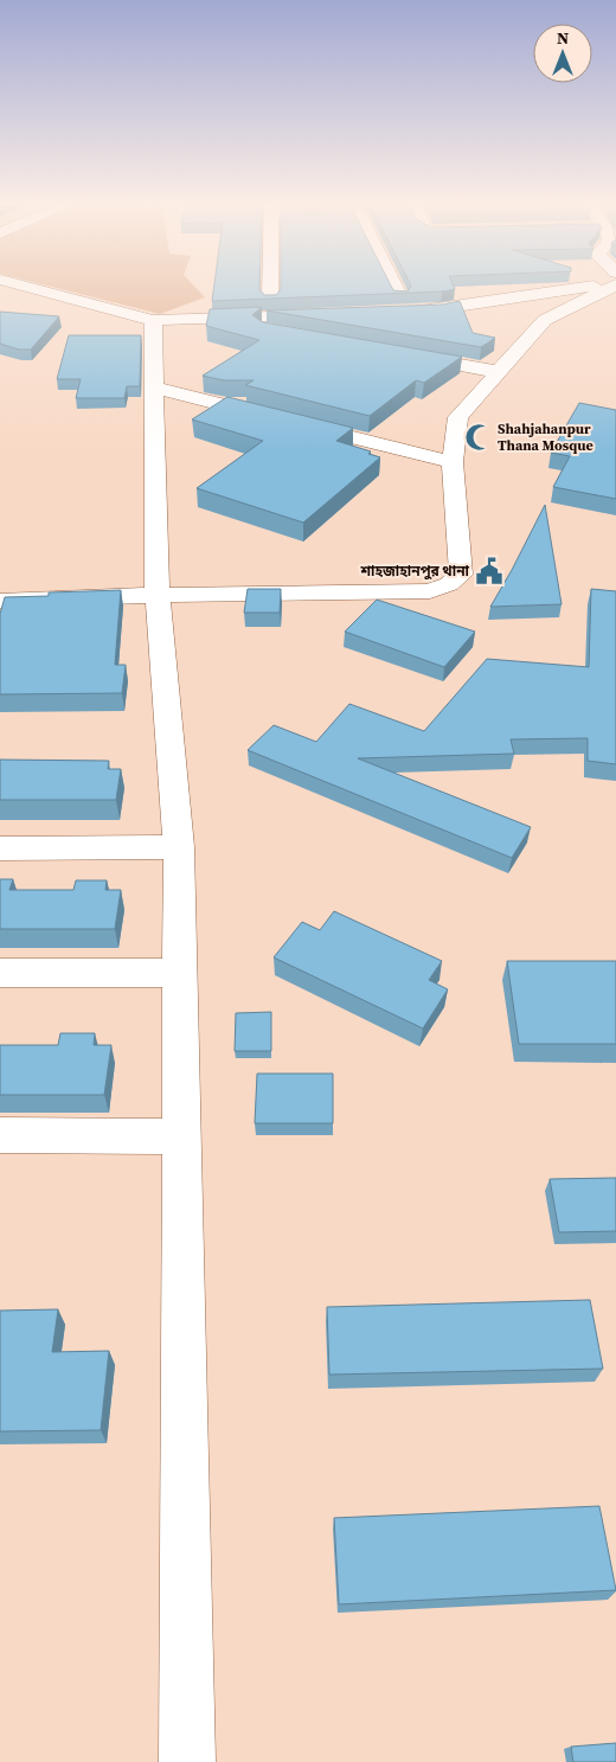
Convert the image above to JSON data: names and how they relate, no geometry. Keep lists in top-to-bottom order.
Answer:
{
  "places": {
    "mosque": ["Shahjahanpur Thana Mosque"],
    "public building": ["শাহজাহানপুর থানা"]
  },
  "north": "top"
}
